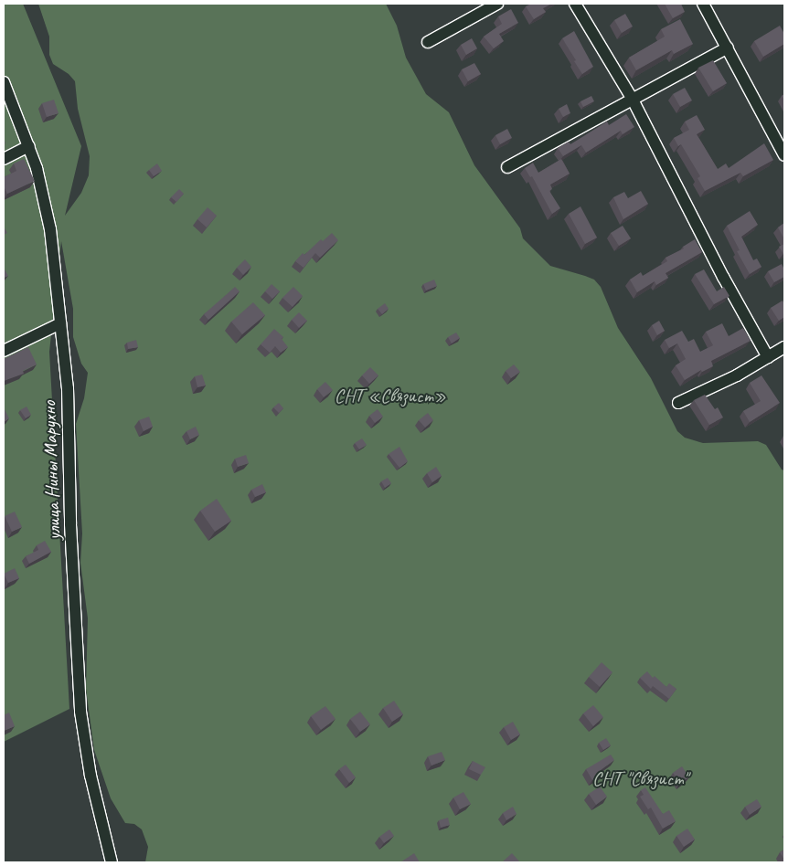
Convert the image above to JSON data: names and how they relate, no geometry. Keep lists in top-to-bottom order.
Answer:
{
  "streets": {
    "street": ["улица Нины Марухно"]
  },
  "parks": ["СНТ «Связист»", "СНТ \"Связист\""]
}
